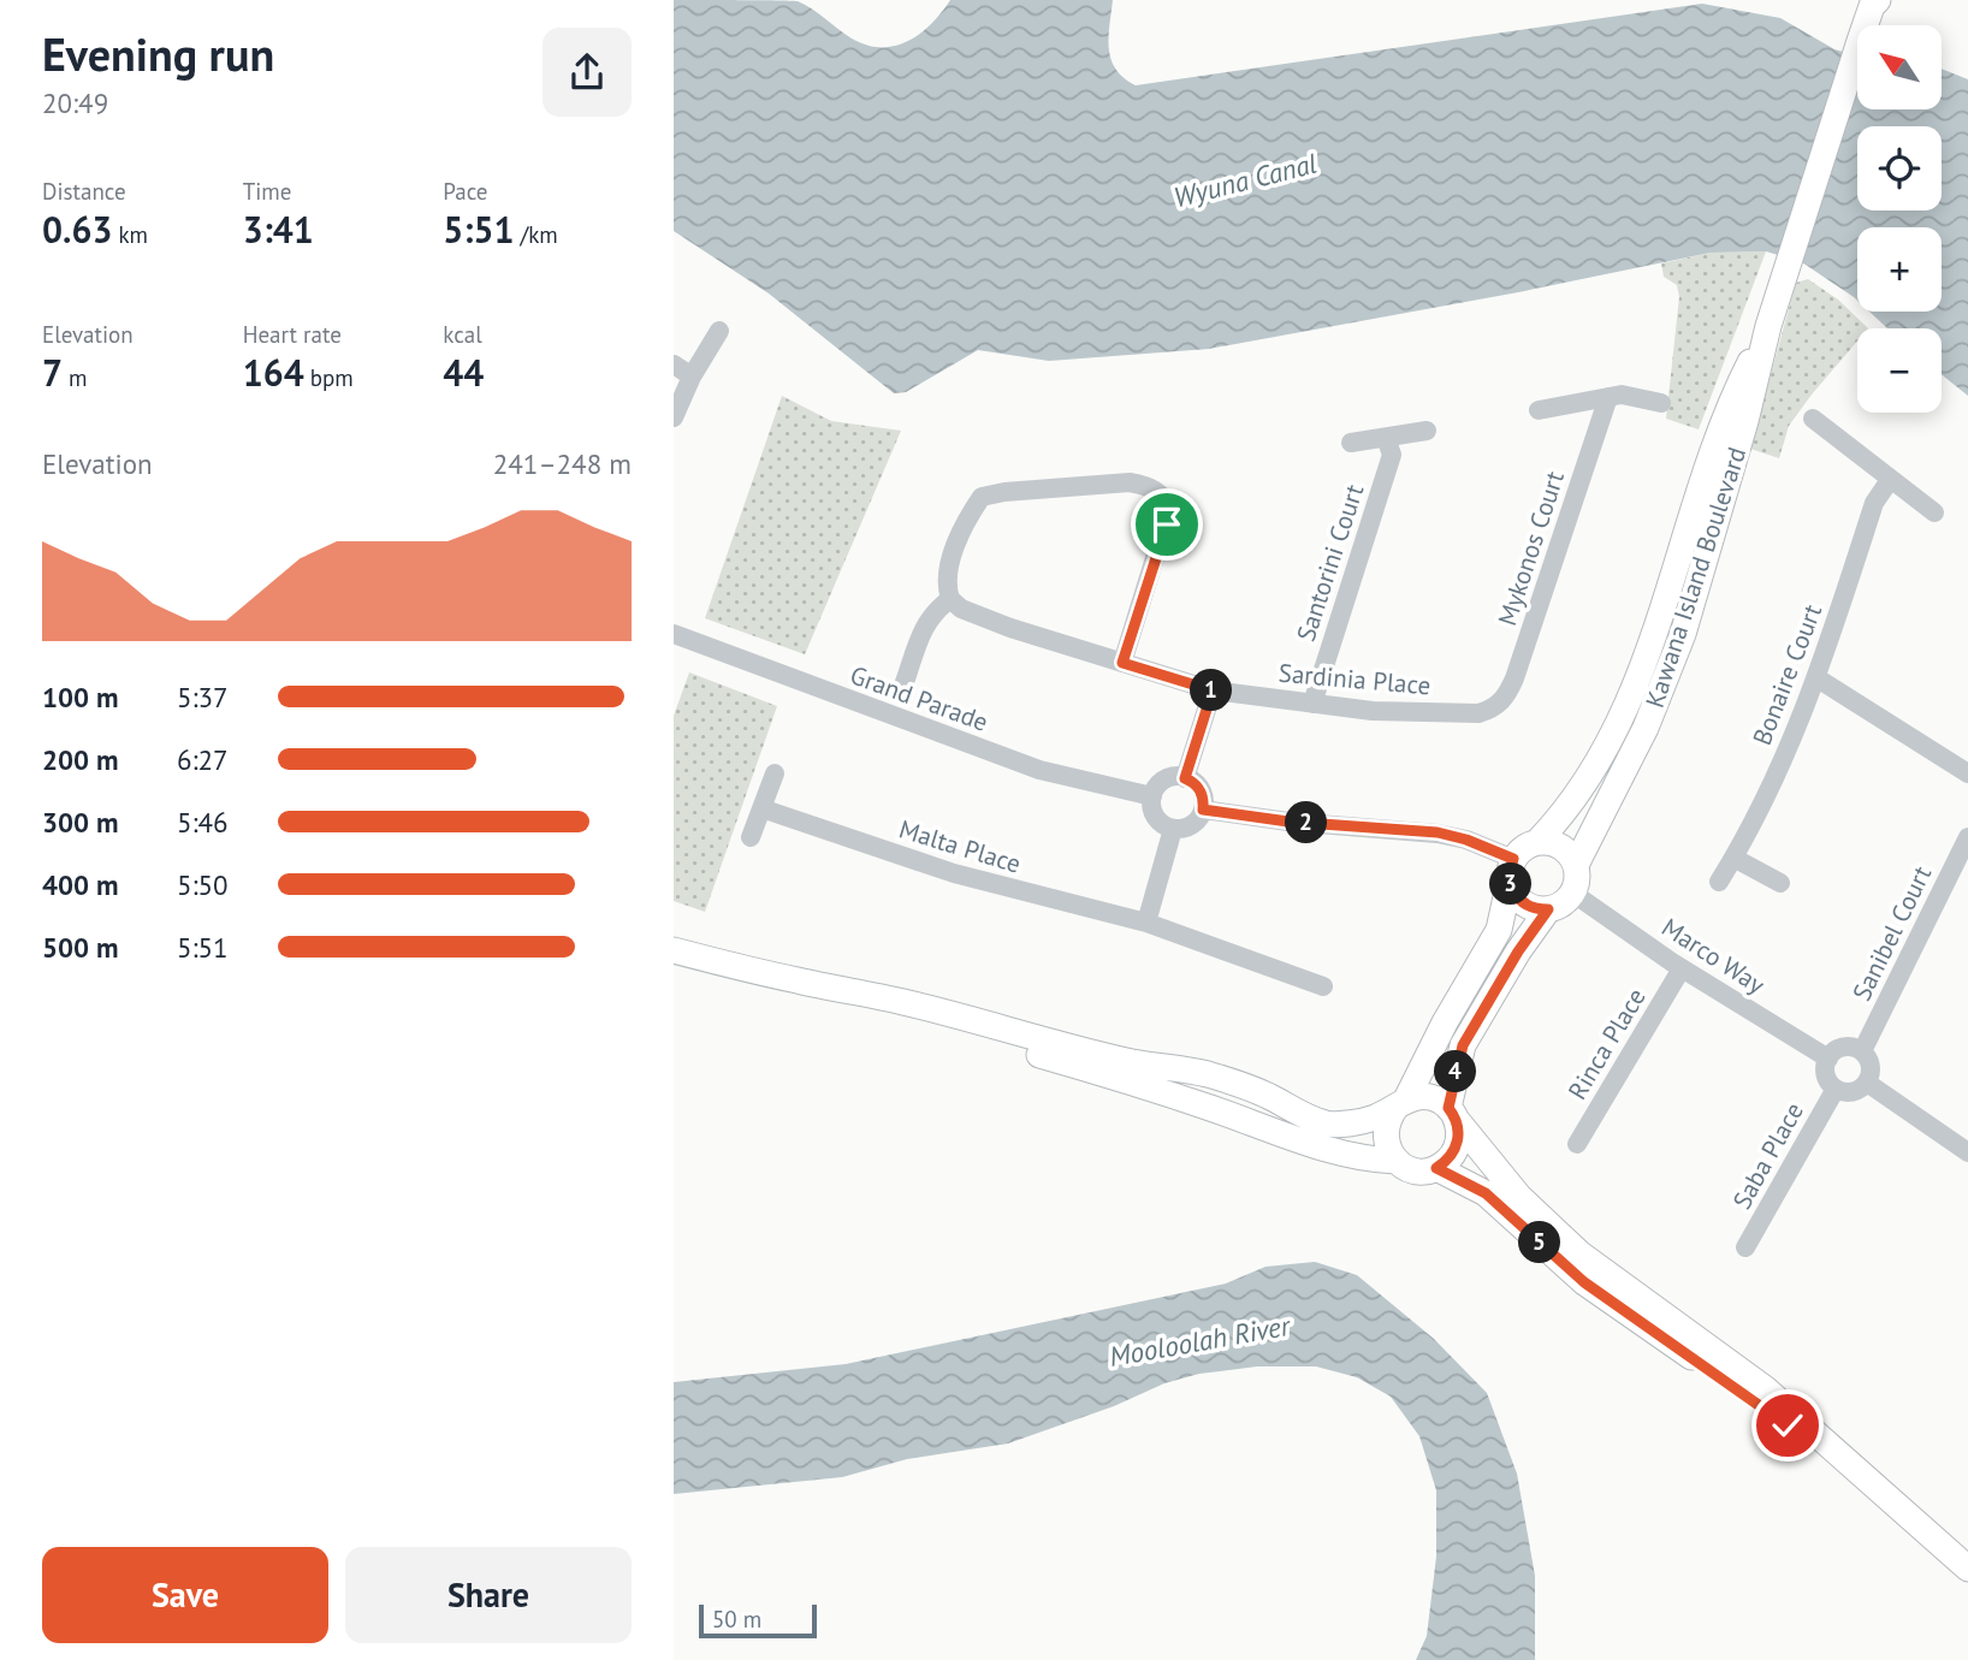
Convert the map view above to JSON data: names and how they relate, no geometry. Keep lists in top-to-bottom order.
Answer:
{
  "streets": {
    "main road": ["Kawana Island Boulevard"],
    "street": [
      "Mykonos Court",
      "Santorini Court",
      "Bonaire Court",
      "Sardinia Place",
      "Grand Parade",
      "Malta Place",
      "Sanibel Court",
      "Marco Way",
      "Rinca Place",
      "Saba Place"
    ]
  },
  "crossings": [
    ["Mykonos Court", "Sardinia Place"],
    ["Santorini Court", "Sardinia Place"],
    ["Kawana Island Boulevard", "Marco Way"],
    ["Sanibel Court", "Marco Way"],
    ["Sanibel Court", "Saba Place"],
    ["Marco Way", "Rinca Place"],
    ["Marco Way", "Saba Place"]
  ],
  "water": ["Wyuna Canal", "Mooloolah River"],
  "scale_bar": "50 m",
  "north": "top left",
  "page": {
    "heading": ["Evening run", "20:49"],
    "map_buttons": ["+", "−"],
    "stats": [
      ["Distance", "0.63 km"],
      ["Time", "3:41"],
      ["Pace", "5:51 /km"],
      ["Elevation", "7 m"],
      ["Heart rate", "164 bpm"],
      ["kcal", "44"]
    ],
    "chart": ["Elevation", "241–248 m"],
    "list": [
      {
        "name": "100 m",
        "note": "5:37"
      },
      {
        "name": "200 m",
        "note": "6:27"
      },
      {
        "name": "300 m",
        "note": "5:46"
      },
      {
        "name": "400 m",
        "note": "5:50"
      },
      {
        "name": "500 m",
        "note": "5:51"
      }
    ],
    "pins": [
      "1",
      "2",
      "3",
      "4",
      "5"
    ],
    "buttons": ["Save", "Share"],
    "scale": "50 m"
  }
}
